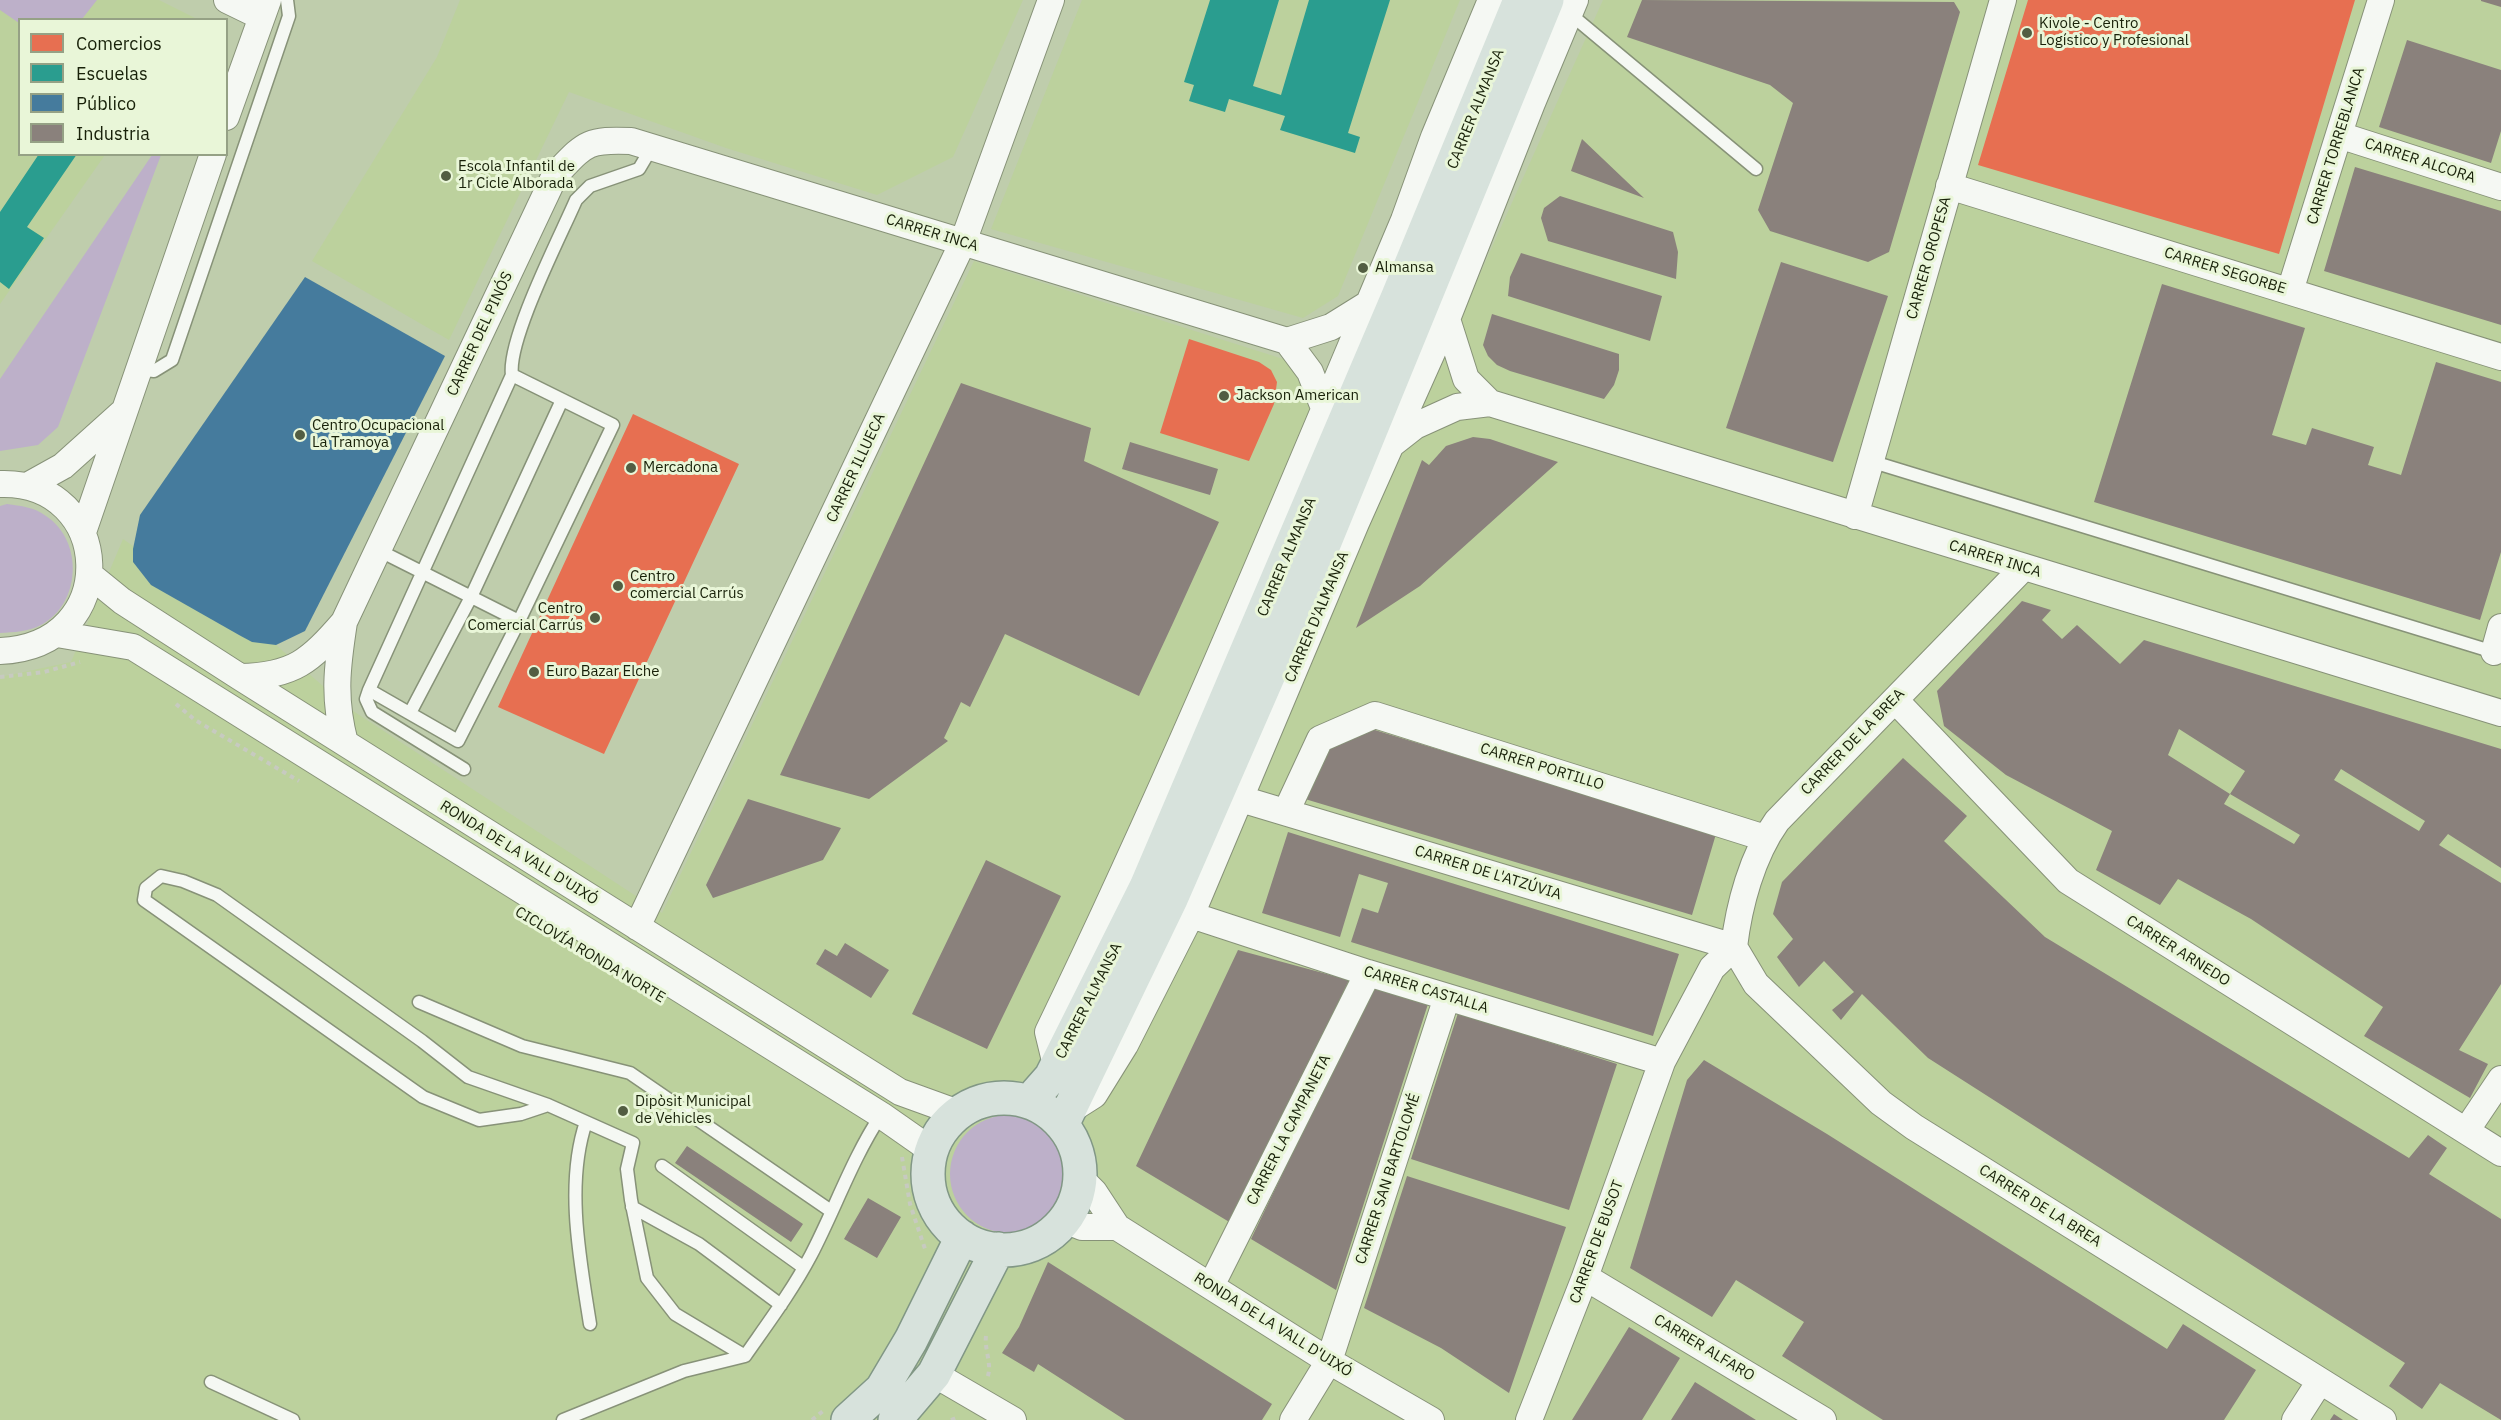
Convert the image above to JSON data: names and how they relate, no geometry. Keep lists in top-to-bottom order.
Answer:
{
  "streets": {
    "main road": ["CARRER ALMANSA", "CARRER D'ALMANSA"],
    "street": [
      "CARRER TORREBLANCA",
      "CARRER ALCORA",
      "CARRER INCA",
      "CARRER OROPESA",
      "CARRER SEGORBE",
      "CARRER DEL PINÓS",
      "CARRER ILLUECA",
      "CARRER DE LA BREA",
      "CARRER PORTILLO",
      "RONDA DE LA VALL D'UIXÓ",
      "CARRER DE L'ATZÚVIA",
      "CARRER ARNEDO",
      "CARRER CASTALLA",
      "CARRER LA CAMPANETA",
      "CARRER SAN BARTOLOMÉ",
      "CARRER DE BUSOT",
      "CARRER ALFARO"
    ]
  },
  "crossings": [
    ["CARRER ALMANSA", "CARRER D'ALMANSA"],
    ["CARRER ALMANSA", "RONDA DE LA VALL D'UIXÓ"],
    ["CARRER TORREBLANCA", "CARRER ALCORA"],
    ["CARRER TORREBLANCA", "CARRER SEGORBE"],
    ["CARRER INCA", "CARRER OROPESA"],
    ["CARRER INCA", "CARRER DEL PINÓS"],
    ["CARRER INCA", "CARRER ILLUECA"],
    ["CARRER INCA", "CARRER DE LA BREA"],
    ["CARRER OROPESA", "CARRER SEGORBE"],
    ["CARRER DEL PINÓS", "RONDA DE LA VALL D'UIXÓ"],
    ["CARRER ILLUECA", "RONDA DE LA VALL D'UIXÓ"],
    ["CARRER D'ALMANSA", "RONDA DE LA VALL D'UIXÓ"],
    ["CARRER D'ALMANSA", "CARRER DE L'ATZÚVIA"],
    ["CARRER D'ALMANSA", "CARRER CASTALLA"],
    ["CARRER DE LA BREA", "CARRER PORTILLO"],
    ["CARRER DE LA BREA", "CARRER DE L'ATZÚVIA"],
    ["CARRER DE LA BREA", "CARRER ARNEDO"],
    ["CARRER PORTILLO", "CARRER DE L'ATZÚVIA"],
    ["RONDA DE LA VALL D'UIXÓ", "CARRER LA CAMPANETA"],
    ["RONDA DE LA VALL D'UIXÓ", "CARRER SAN BARTOLOMÉ"],
    ["CARRER CASTALLA", "CARRER LA CAMPANETA"],
    ["CARRER CASTALLA", "CARRER SAN BARTOLOMÉ"],
    ["CARRER CASTALLA", "CARRER DE BUSOT"],
    ["CARRER DE BUSOT", "CARRER ALFARO"]
  ],
  "places": [
    "Kivole - Centro Logístico y Profesional",
    "Escola Infantil de 1r Cicle Alborada",
    "Almansa",
    "Jackson American",
    "Centro Ocupacional La Tramoya",
    "Mercadona",
    "Centro comercial Carrús",
    "Centro Comercial Carrús",
    "Euro Bazar Elche",
    "Dipòsit Municipal de Vehicles"
  ],
  "legend": [
    "Comercios",
    "Escuelas",
    "Público",
    "Industria"
  ]
}
